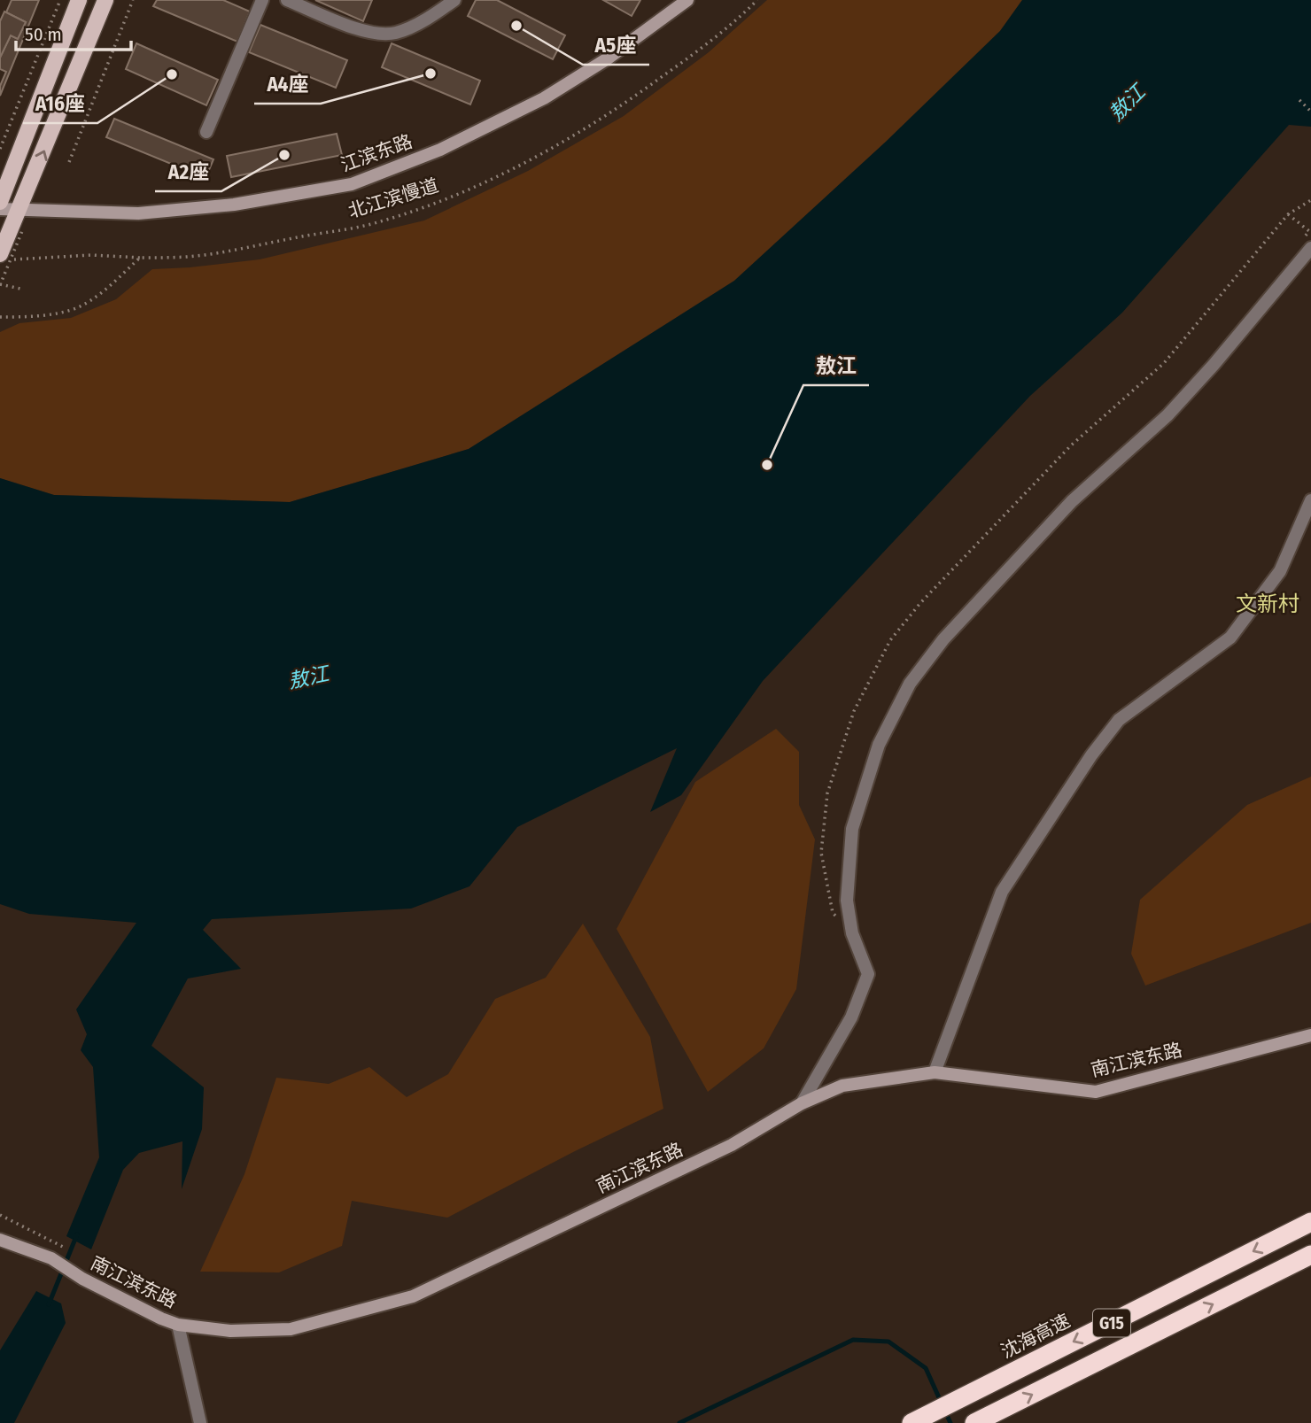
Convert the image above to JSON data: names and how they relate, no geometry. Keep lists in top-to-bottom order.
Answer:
{
  "streets": {
    "highway": ["G15", "沈海高速"],
    "main road": ["江滨东路", "南江滨东路"],
    "path": ["北江滨慢道"]
  },
  "districts": ["文新村"],
  "water": ["敖江"],
  "places": [
    "A5座",
    "A4座",
    "A16座",
    "A2座",
    "敖江"
  ],
  "scale_bar": "50 m"
}
